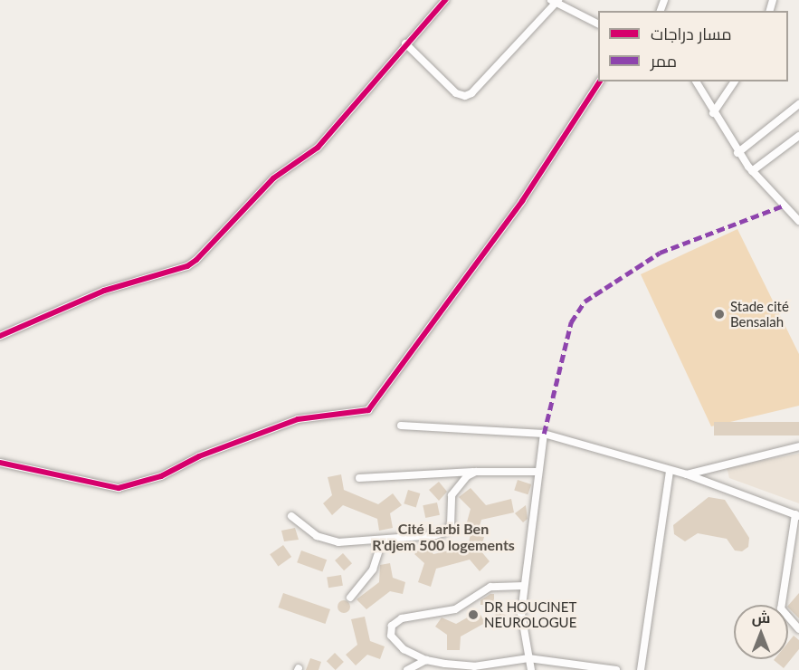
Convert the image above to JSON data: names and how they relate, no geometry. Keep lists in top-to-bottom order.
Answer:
{
  "districts": ["Cité Larbi Ben R'djem 500 logements"],
  "places": ["Stade cité Bensalah", "DR HOUCINET NEUROLOGUE"],
  "legend": ["مسار دراجات", "ممر"],
  "north": "top"
}
